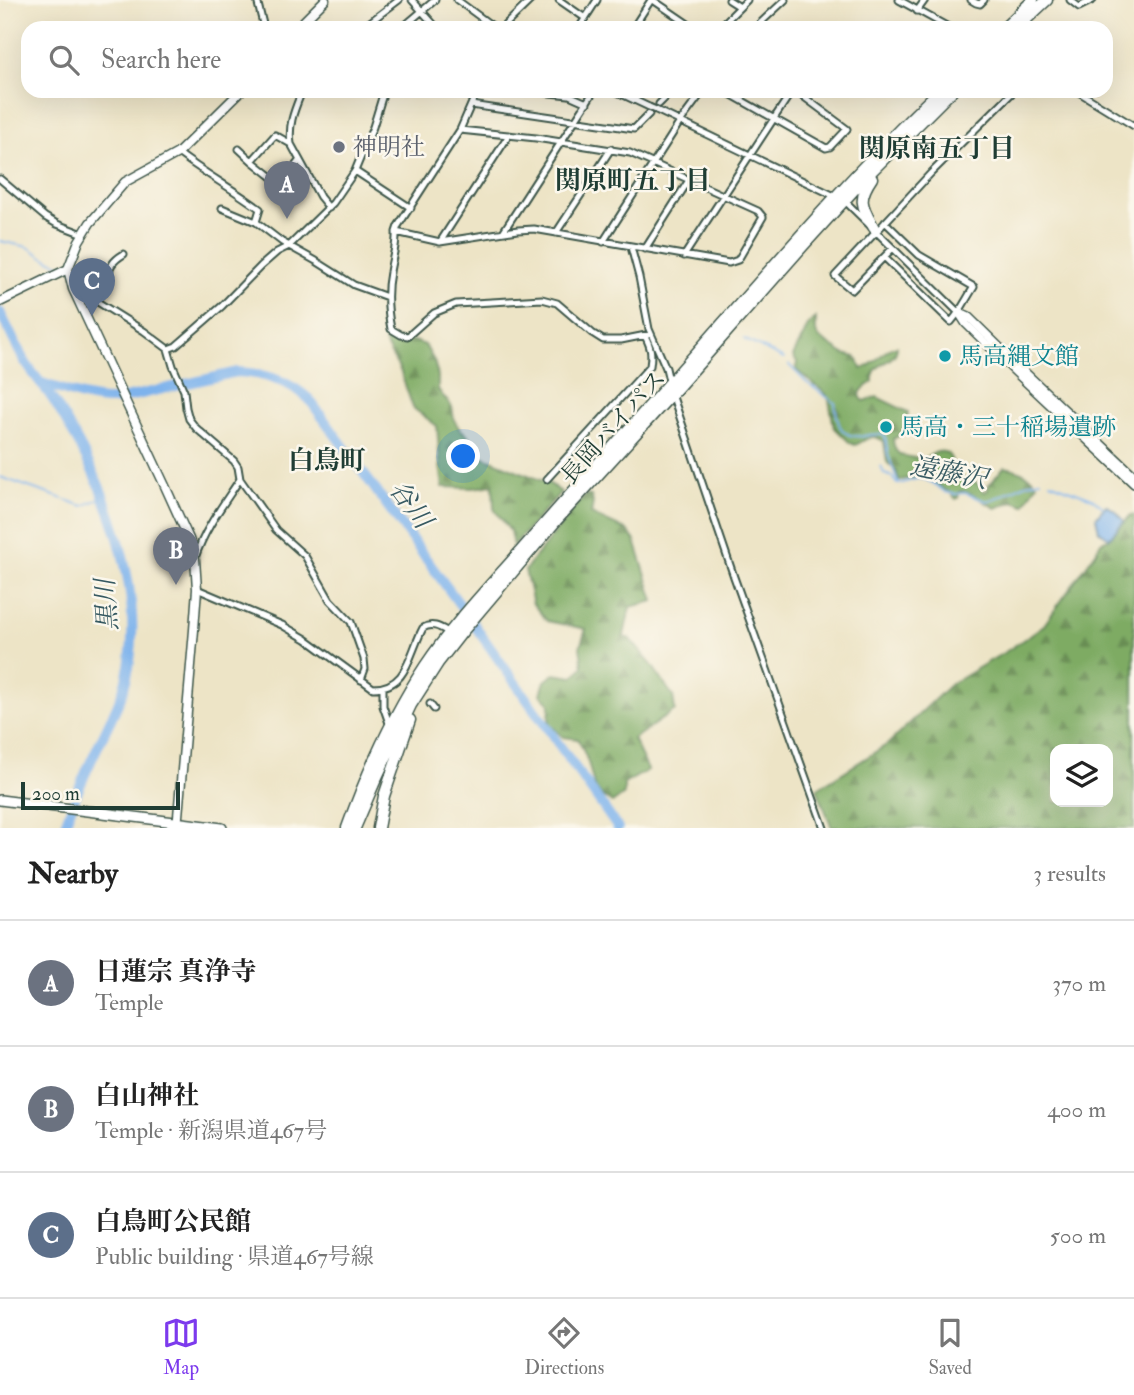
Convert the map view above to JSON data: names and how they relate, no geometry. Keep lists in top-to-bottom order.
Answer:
{
  "streets": {
    "highway": ["長岡バイパス"]
  },
  "districts": ["関原南五丁目", "関原町五丁目", "白鳥町"],
  "water": ["遠藤沢", "谷川", "黒川"],
  "places": ["神明社", "馬高縄文館", "馬高・三十稲場遺跡"],
  "scale_bar": "200 m",
  "page": {
    "search": "Search here",
    "pins": ["A", "C", "B"],
    "scale": "200 m",
    "heading": ["Nearby", "3 results"],
    "list": [
      {
        "mark": "A",
        "name": "日蓮宗 真浄寺",
        "note": "Temple",
        "value": "370 m"
      },
      {
        "mark": "B",
        "name": "白山神社",
        "note": "Temple · 新潟県道467号",
        "value": "400 m"
      },
      {
        "mark": "C",
        "name": "白鳥町公民館",
        "note": "Public building · 県道467号線",
        "value": "500 m"
      }
    ],
    "nav": ["Map", "Directions", "Saved"]
  }
}
